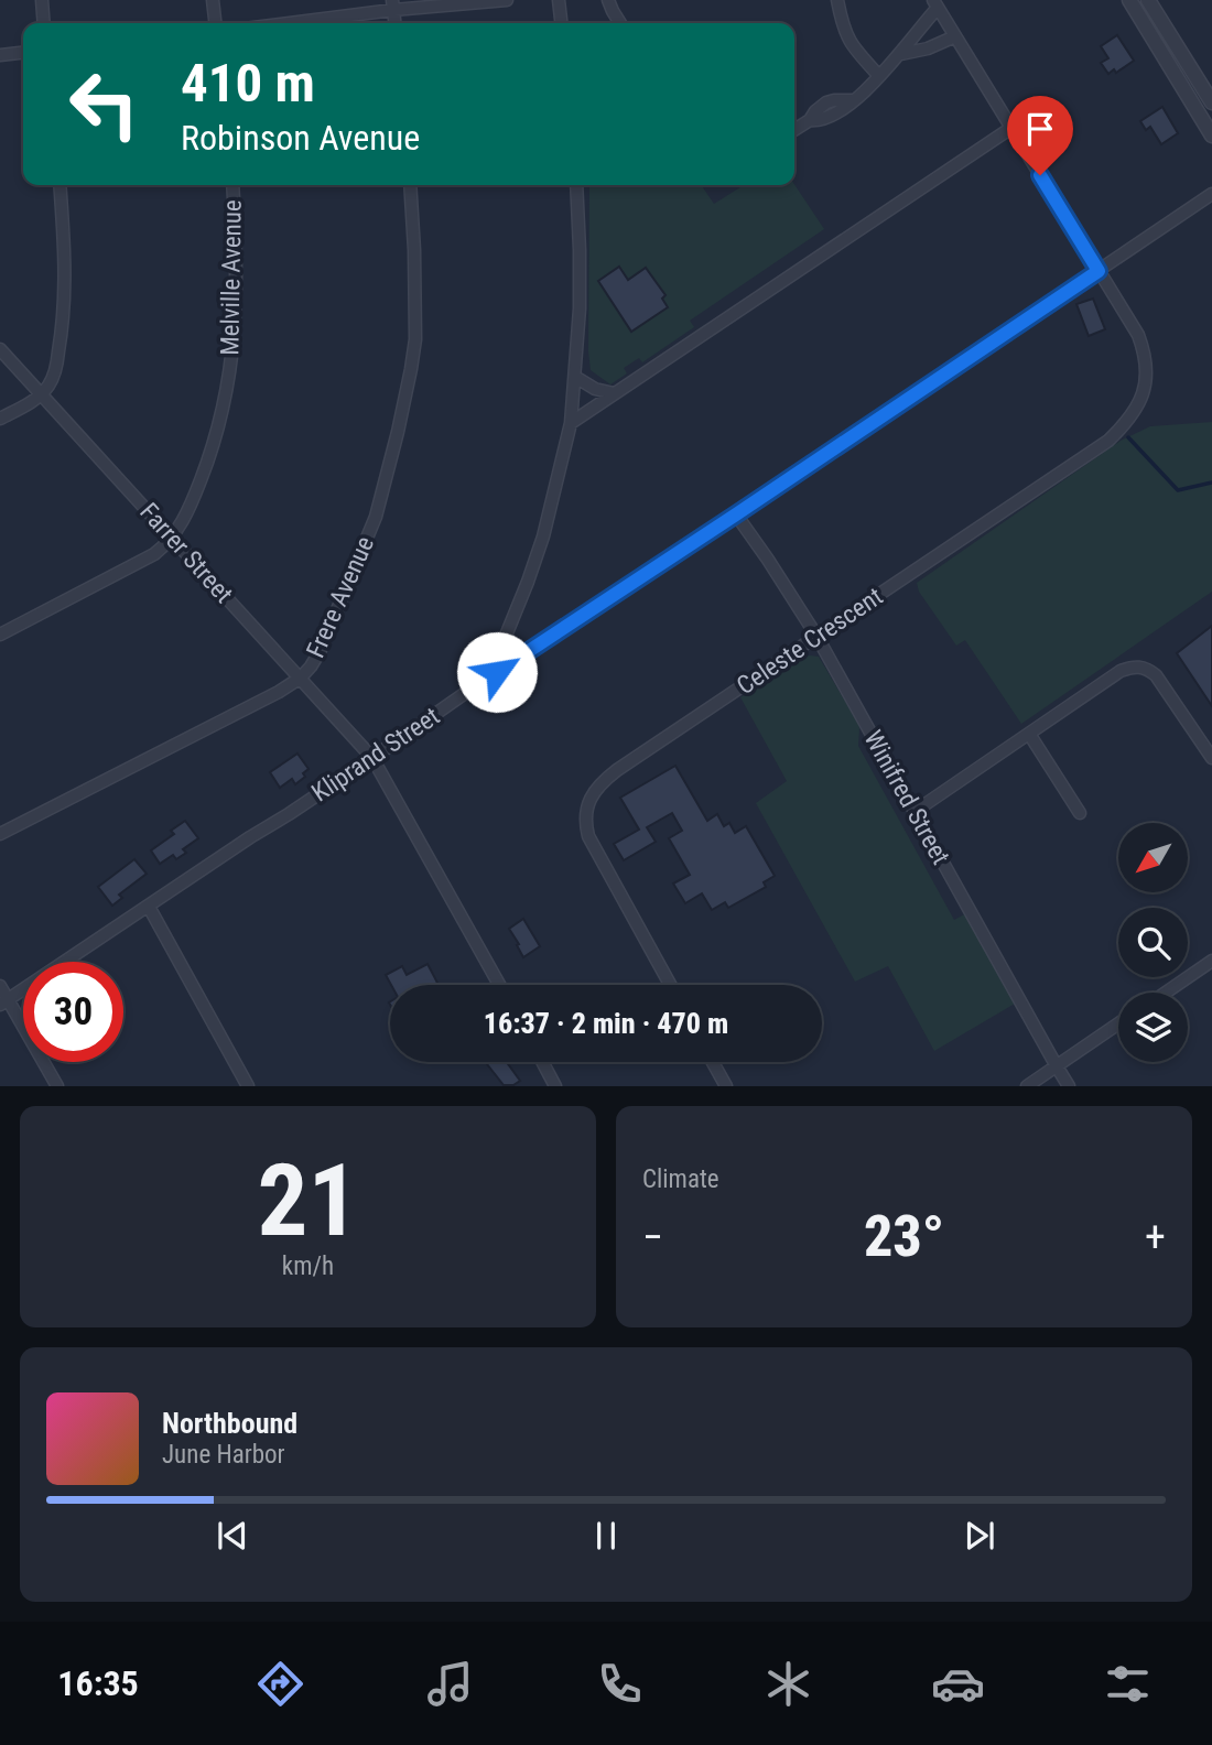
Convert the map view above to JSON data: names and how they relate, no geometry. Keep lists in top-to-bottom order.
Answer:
{
  "streets": {
    "street": [
      "Melville Avenue",
      "Farrer Street",
      "Frere Avenue",
      "Celeste Crescent",
      "Kliprand Street",
      "Winifred Street"
    ]
  },
  "crossings": [
    ["Melville Avenue", "Farrer Street"],
    ["Farrer Street", "Frere Avenue"],
    ["Farrer Street", "Kliprand Street"],
    ["Celeste Crescent", "Kliprand Street"],
    ["Celeste Crescent", "Winifred Street"],
    ["Kliprand Street", "Winifred Street"]
  ],
  "north": "bottom left",
  "page": {
    "turn": ["410 m", "Robinson Avenue"],
    "limit": "30",
    "trip": "16:37 · 2 min · 470 m",
    "tile": [
      ["21", "km/h"],
      "Climate"
    ],
    "heat": ["−", "23°", "+"],
    "song": ["Northbound", "June Harbor"],
    "tabs": "16:35"
  }
}
